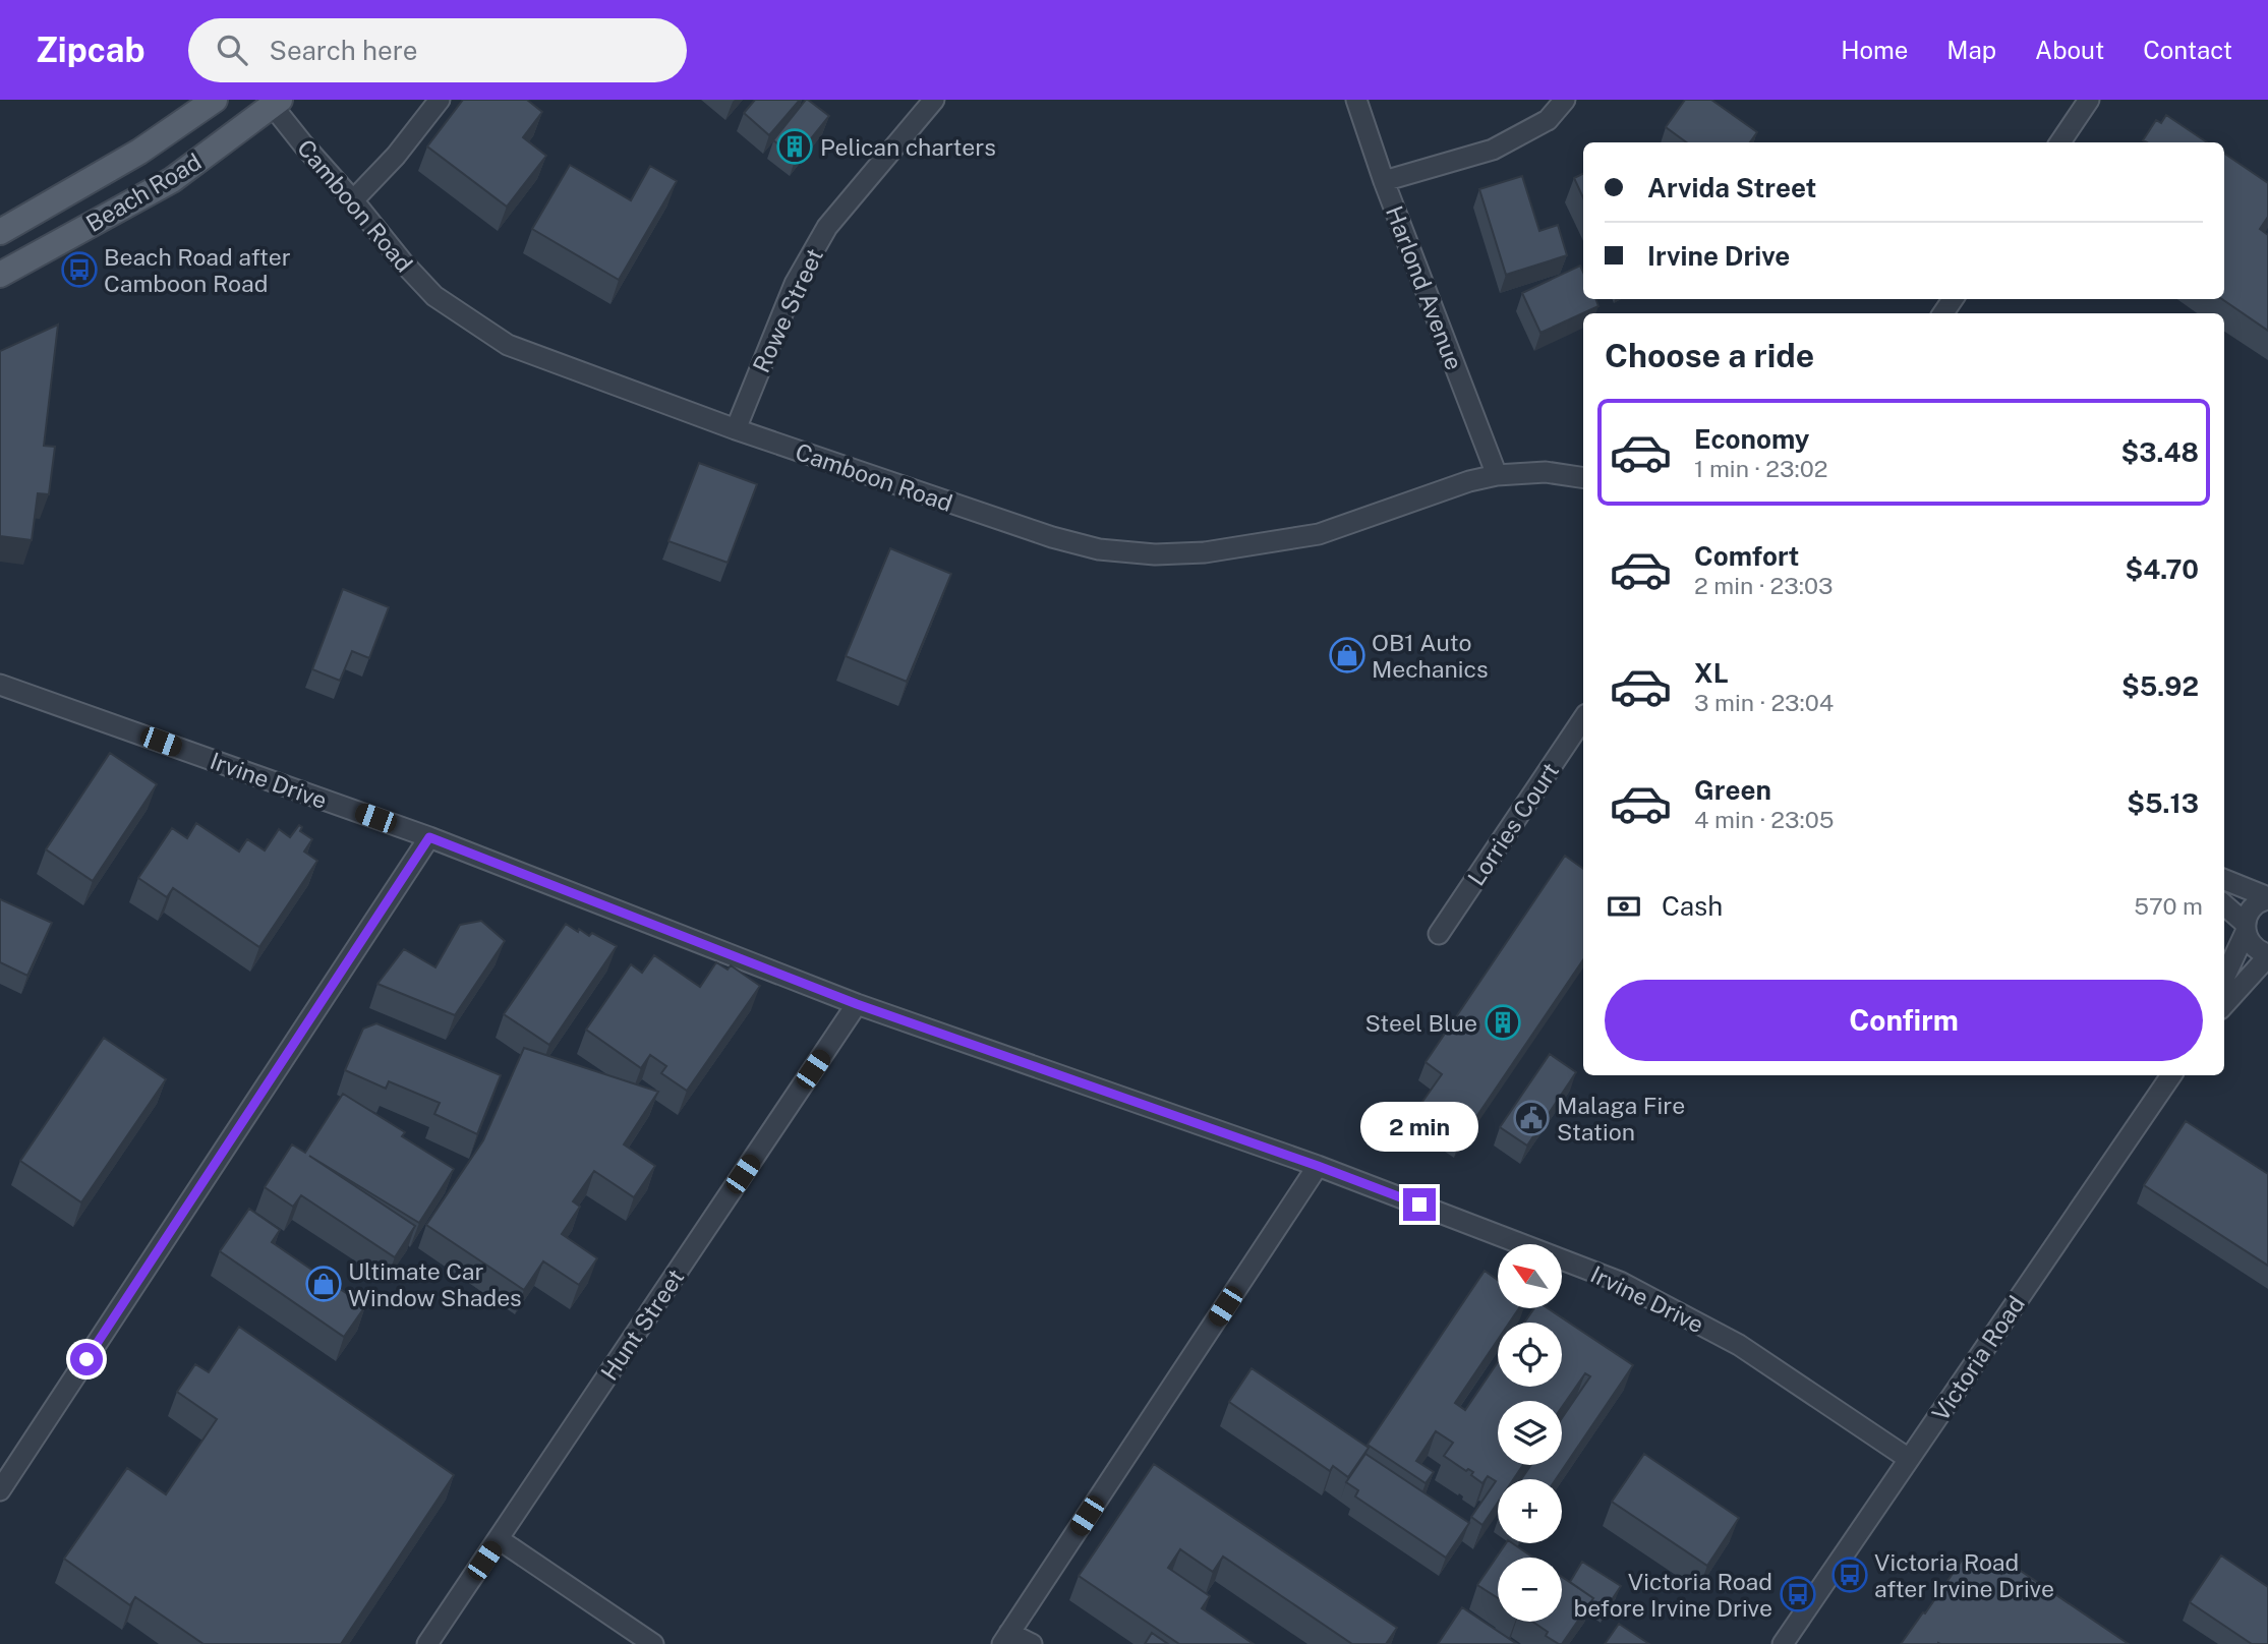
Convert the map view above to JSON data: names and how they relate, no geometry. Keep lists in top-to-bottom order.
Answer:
{
  "streets": {
    "main road": ["Beach Road"],
    "street": [
      "Camboon Road",
      "Harlond Avenue",
      "Rowe Street",
      "Irvine Drive",
      "Lorries Court",
      "Hunt Street",
      "Victoria Road"
    ]
  },
  "crossings": [
    ["Beach Road", "Camboon Road"],
    ["Camboon Road", "Harlond Avenue"],
    ["Camboon Road", "Rowe Street"],
    ["Irvine Drive", "Hunt Street"],
    ["Irvine Drive", "Victoria Road"]
  ],
  "places": {
    "building": ["Pelican charters", "Steel Blue"],
    "bus stop": ["Beach Road after Camboon Road", "Victoria Road after Irvine Drive", "Victoria Road before Irvine Drive"],
    "shop": ["OB1 Auto Mechanics", "Ultimate Car Window Shades"],
    "public building": ["Malaga Fire Station"]
  },
  "north": "top left",
  "page": {
    "header": "Zipcab",
    "search": "Search here",
    "nav": [
      "Home",
      "Map",
      "About",
      "Contact"
    ],
    "banner": ["Arvida Street", "Irvine Drive"],
    "heading": "Choose a ride",
    "list": [
      {
        "name": "Economy",
        "note": "1 min · 23:02",
        "value": "$3.48"
      },
      {
        "name": "Comfort",
        "note": "2 min · 23:03",
        "value": "$4.70"
      },
      {
        "name": "XL",
        "note": "3 min · 23:04",
        "value": "$5.92"
      },
      {
        "name": "Green",
        "note": "4 min · 23:05",
        "value": "$5.13"
      }
    ],
    "pay": ["Cash", "570 m"],
    "buttons": "Confirm",
    "bubble": "2 min",
    "map_buttons": ["+", "−"]
  }
}
